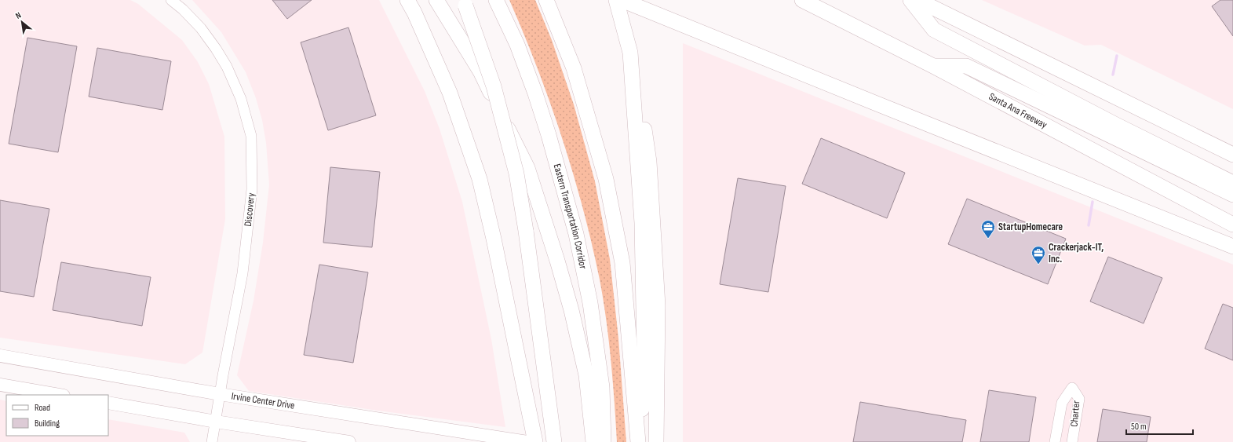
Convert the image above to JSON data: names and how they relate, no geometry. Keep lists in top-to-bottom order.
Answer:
{
  "streets": {
    "highway": ["Santa Ana Freeway", "Eastern Transportation Corridor"],
    "main road": ["Irvine Center Drive"],
    "street": ["Discovery", "Charter"]
  },
  "crossings": [
    ["Discovery", "Irvine Center Drive"]
  ],
  "places": {
    "office": ["StartupHomecare", "Crackerjack-IT, Inc."]
  },
  "legend": ["Road", "Building"],
  "scale_bar": "50 m",
  "north": "top left"
}
